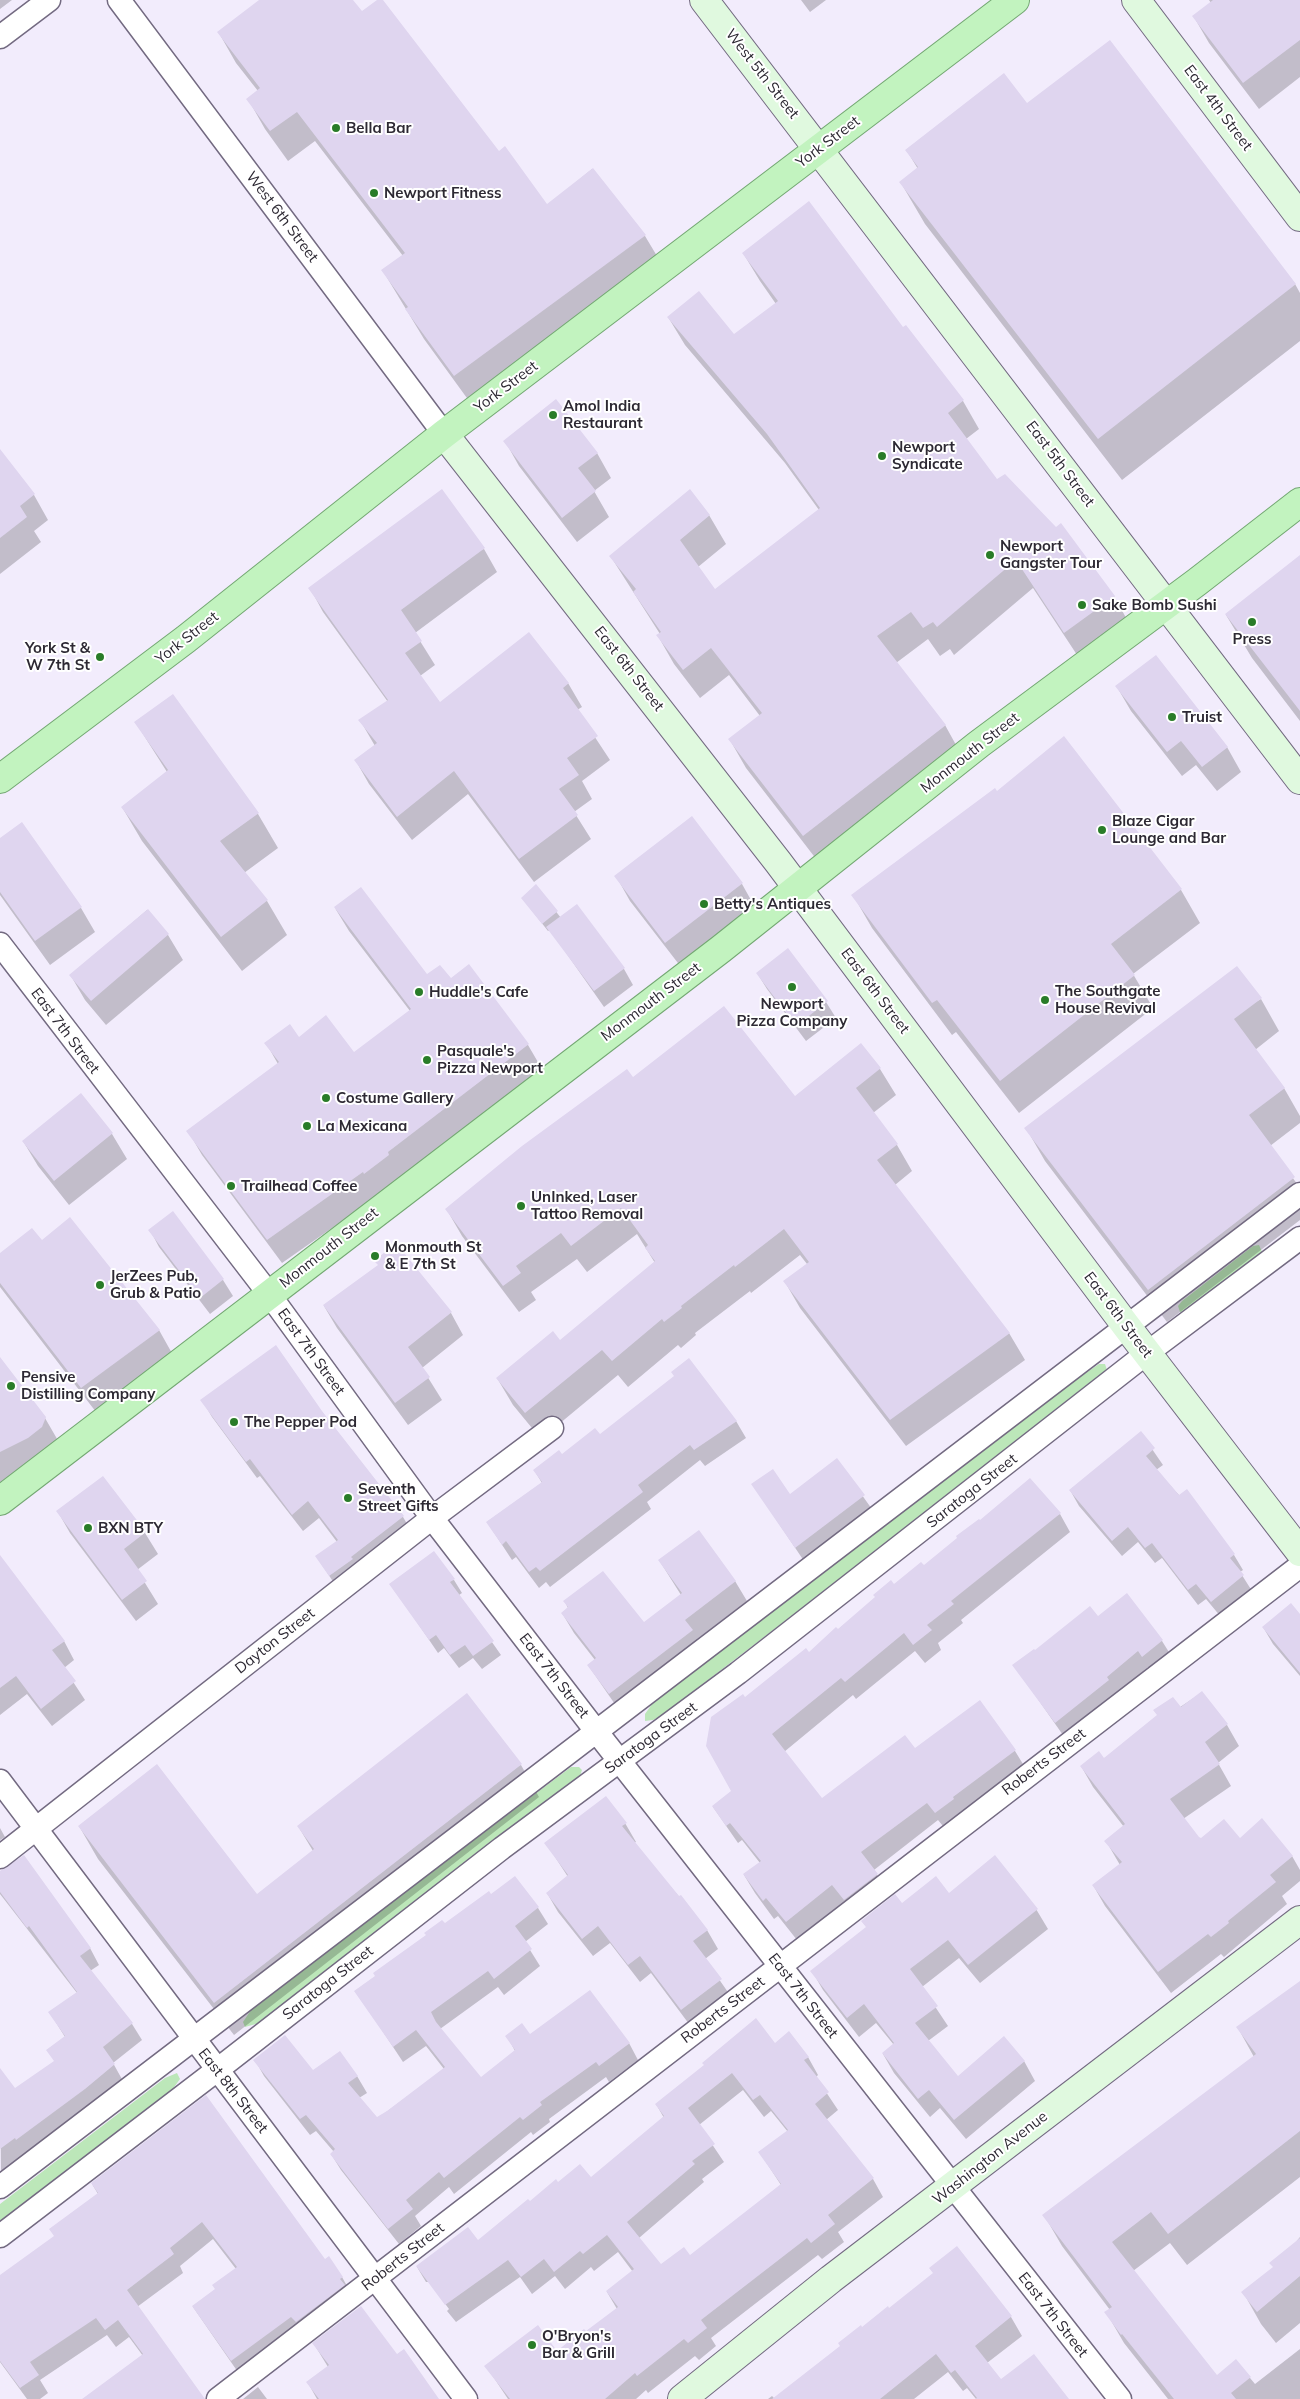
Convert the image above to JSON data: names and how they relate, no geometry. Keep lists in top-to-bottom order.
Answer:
{
  "streets": {
    "main road": ["York Street", "Monmouth Street"],
    "street": [
      "West 5th Street",
      "East 4th Street",
      "West 6th Street",
      "East 5th Street",
      "East 6th Street",
      "East 7th Street",
      "Saratoga Street",
      "Dayton Street",
      "Roberts Street",
      "East 8th Street",
      "Washington Avenue"
    ]
  },
  "crossings": [
    ["West 5th Street", "York Street"],
    ["West 5th Street", "East 5th Street"],
    ["York Street", "West 6th Street"],
    ["York Street", "East 5th Street"],
    ["York Street", "East 6th Street"],
    ["West 6th Street", "East 6th Street"],
    ["East 5th Street", "Monmouth Street"],
    ["East 6th Street", "Monmouth Street"],
    ["East 6th Street", "Saratoga Street"],
    ["Monmouth Street", "East 7th Street"],
    ["East 7th Street", "Saratoga Street"],
    ["East 7th Street", "Dayton Street"],
    ["East 7th Street", "Roberts Street"],
    ["East 7th Street", "Washington Avenue"],
    ["Saratoga Street", "East 8th Street"],
    ["Dayton Street", "East 8th Street"],
    ["Roberts Street", "East 8th Street"]
  ],
  "places": [
    "Bella Bar",
    "Newport Fitness",
    "Amol India Restaurant",
    "Newport Syndicate",
    "Newport Gangster Tour",
    "Sake Bomb Sushi",
    "Press",
    "York St & W 7th St",
    "Truist",
    "Blaze Cigar Lounge and Bar",
    "Betty's Antiques",
    "Newport Pizza Company",
    "Huddle's Cafe",
    "The Southgate House Revival",
    "Pasquale's Pizza Newport",
    "Costume Gallery",
    "La Mexicana",
    "Trailhead Coffee",
    "UnInked, Laser Tattoo Removal",
    "Monmouth St & E 7th St",
    "JerZees Pub, Grub & Patio",
    "Pensive Distilling Company",
    "The Pepper Pod",
    "Seventh Street Gifts",
    "BXN BTY",
    "O'Bryon's Bar & Grill"
  ]
}
